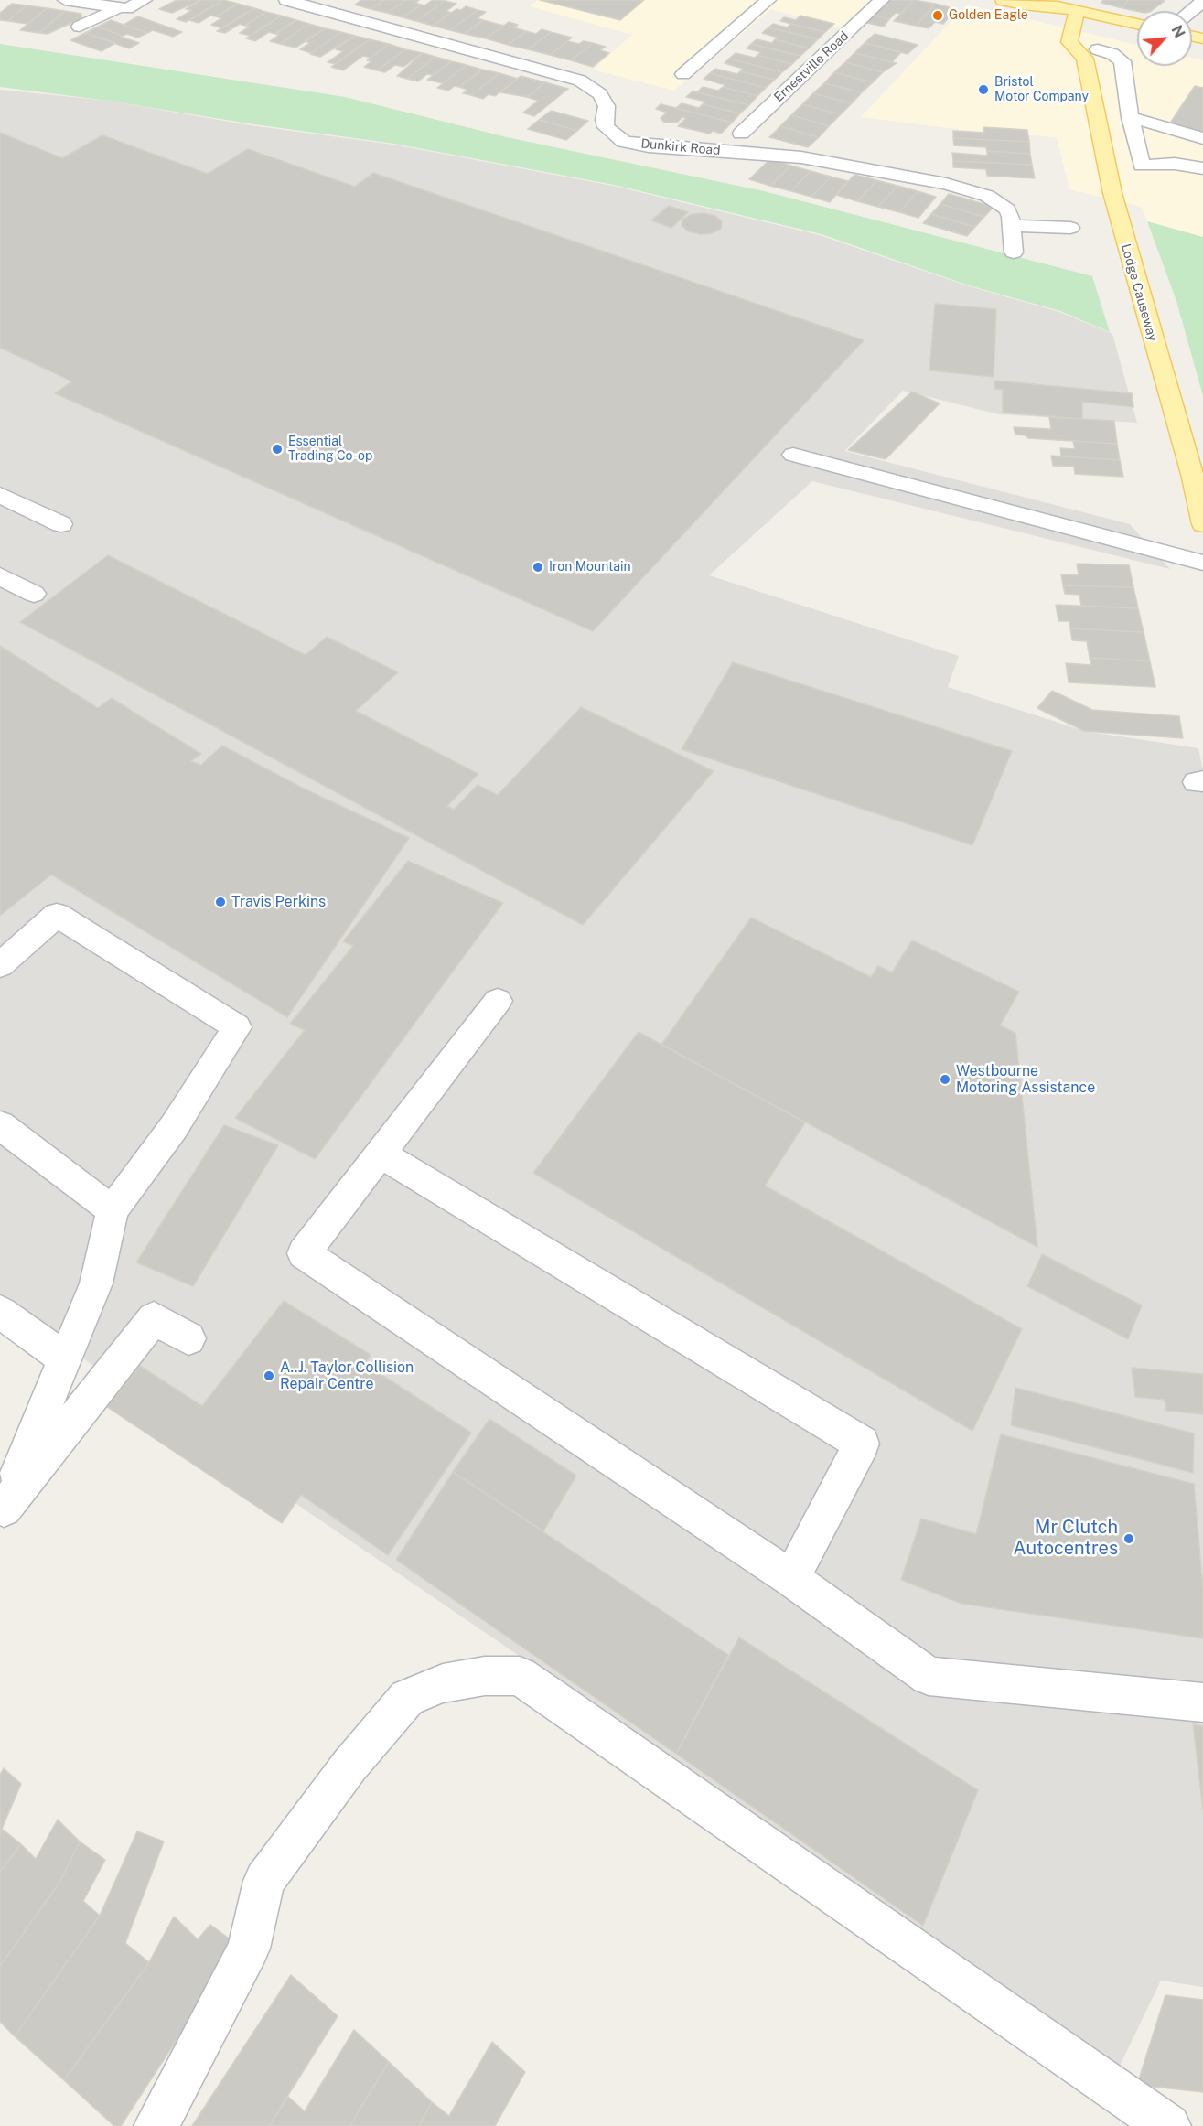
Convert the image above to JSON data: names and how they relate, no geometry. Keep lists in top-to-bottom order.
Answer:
{
  "streets": {
    "main road": ["Lodge Causeway"],
    "street": ["Ernestville Road", "Dunkirk Road"]
  },
  "places": [
    "Golden Eagle",
    "Bristol Motor Company",
    "Essential Trading Co-op",
    "Iron Mountain",
    "Travis Perkins",
    "Westbourne Motoring Assistance",
    "A..J. Taylor Collision Repair Centre",
    "Mr Clutch Autocentres"
  ],
  "north": "top right"
}
